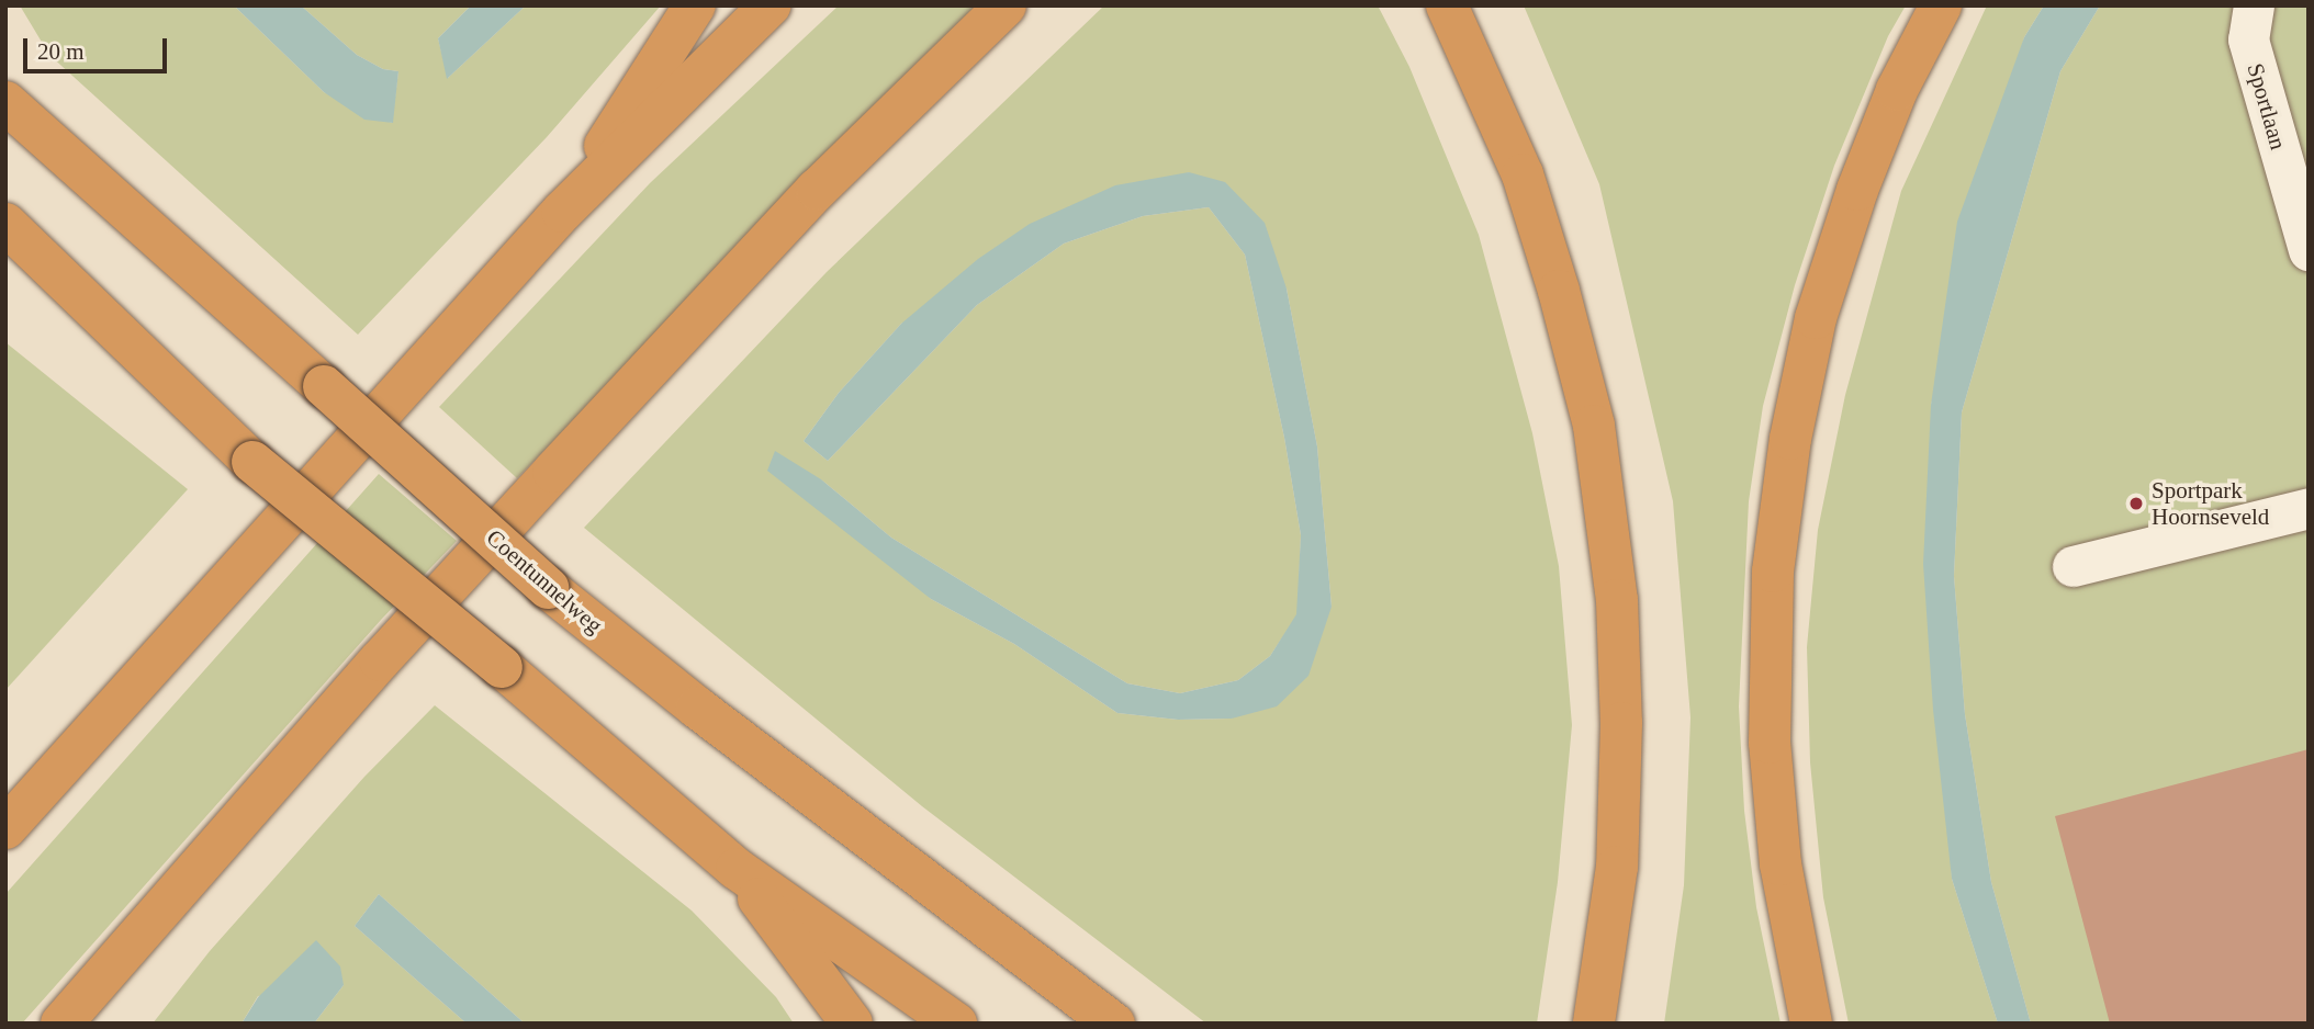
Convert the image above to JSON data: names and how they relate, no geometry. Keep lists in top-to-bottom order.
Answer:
{
  "streets": {
    "highway": ["Coentunnelweg"],
    "street": ["Sportlaan"]
  },
  "places": ["Sportpark Hoornseveld"],
  "scale_bar": "20 m"
}
